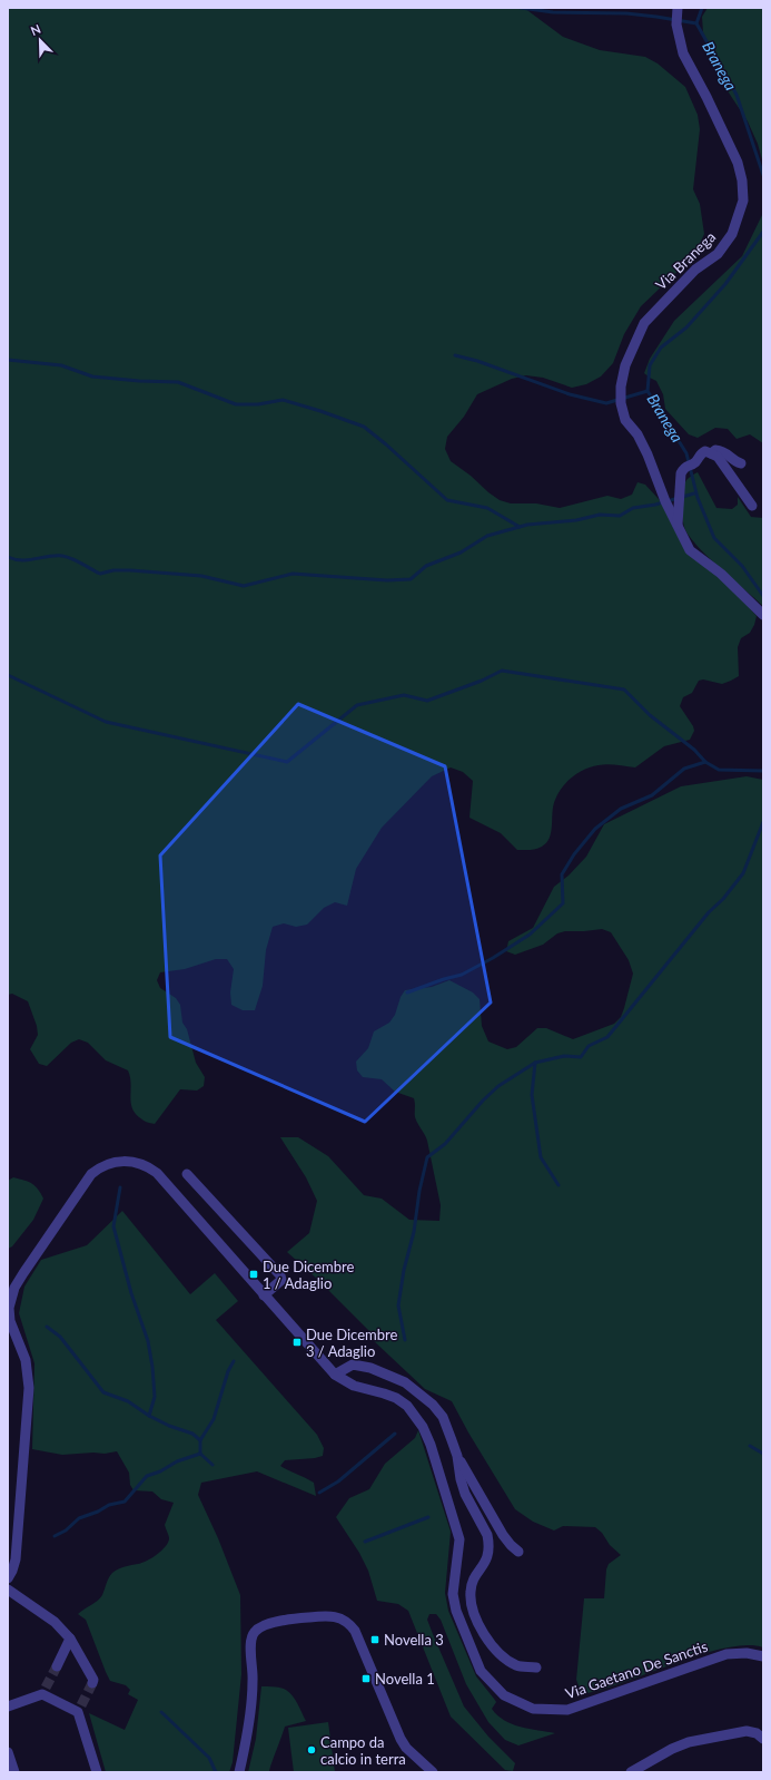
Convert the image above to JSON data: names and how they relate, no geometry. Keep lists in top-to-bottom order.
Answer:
{
  "streets": {
    "street": ["Via Branega", "Via Gaetano De Sanctis"]
  },
  "water": ["Branega"],
  "places": {
    "transit": [
      "Due Dicembre 1 / Adaglio",
      "Due Dicembre 3 / Adaglio",
      "Novella 3",
      "Novella 1"
    ],
    "other": ["Campo da calcio in terra"]
  },
  "north": "top left"
}
